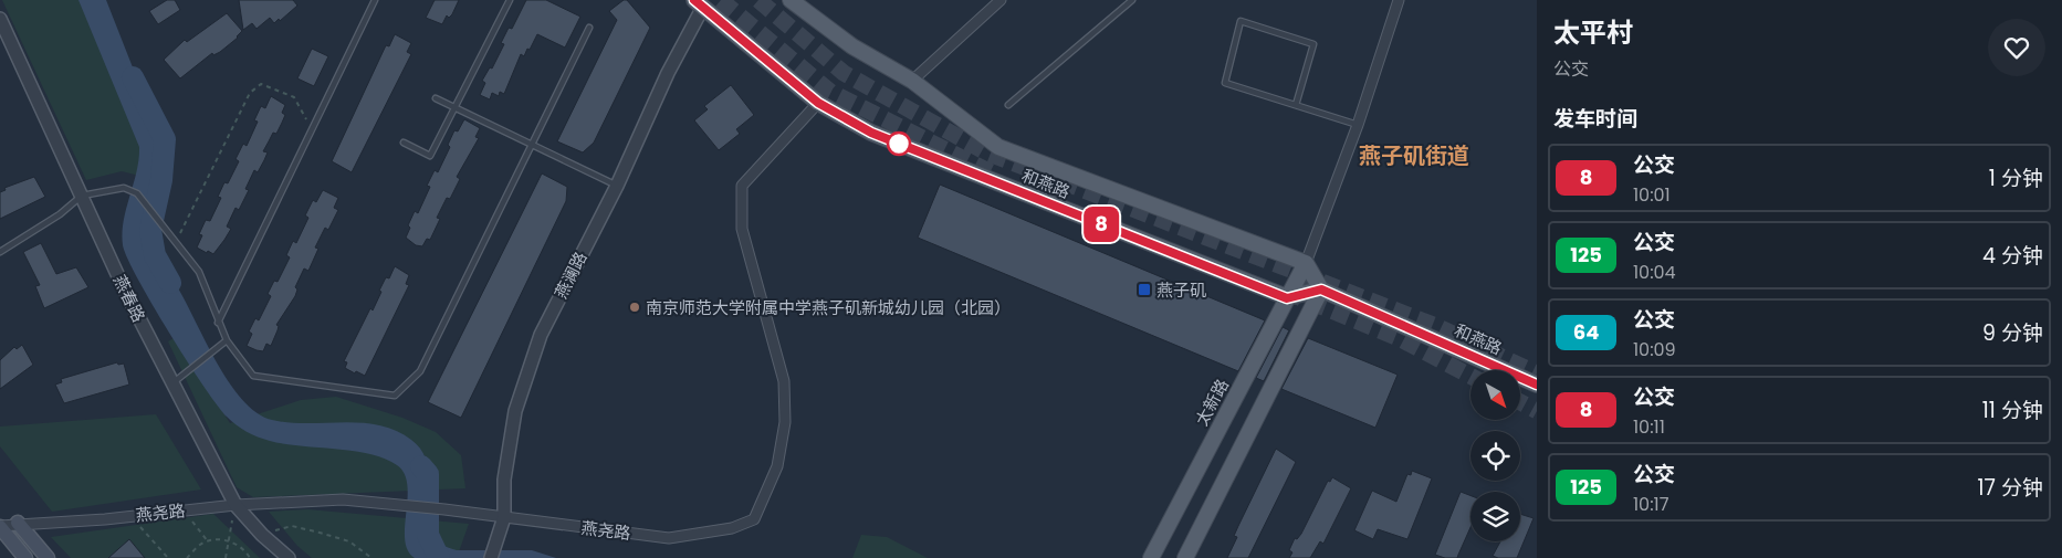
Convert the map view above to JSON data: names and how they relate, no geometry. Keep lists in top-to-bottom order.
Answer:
{
  "streets": {
    "main road": ["和燕路", "太新路"],
    "street": ["燕澜路", "燕春路", "燕尧路"]
  },
  "crossings": [
    ["和燕路", "燕澜路"],
    ["和燕路", "太新路"],
    ["和燕路", "燕尧路"],
    ["燕澜路", "燕尧路"],
    ["燕春路", "燕尧路"]
  ],
  "districts": ["燕子矶街道"],
  "places": {
    "transit": ["燕子矶"],
    "other": ["南京师范大学附属中学燕子矶新城幼儿园（北园）"]
  },
  "lines": ["bus line 8"],
  "north": "bottom right",
  "page": {
    "on_map": "8",
    "heading": [
      ["太平村", "公交"],
      "发车时间"
    ],
    "list": [
      {
        "mark": "8",
        "name": "公交",
        "note": "10:01",
        "value": "1 分钟"
      },
      {
        "mark": "125",
        "name": "公交",
        "note": "10:04",
        "value": "4 分钟"
      },
      {
        "mark": "64",
        "name": "公交",
        "note": "10:09",
        "value": "9 分钟"
      },
      {
        "mark": "8",
        "name": "公交",
        "note": "10:11",
        "value": "11 分钟"
      },
      {
        "mark": "125",
        "name": "公交",
        "note": "10:17",
        "value": "17 分钟"
      }
    ]
  }
}
